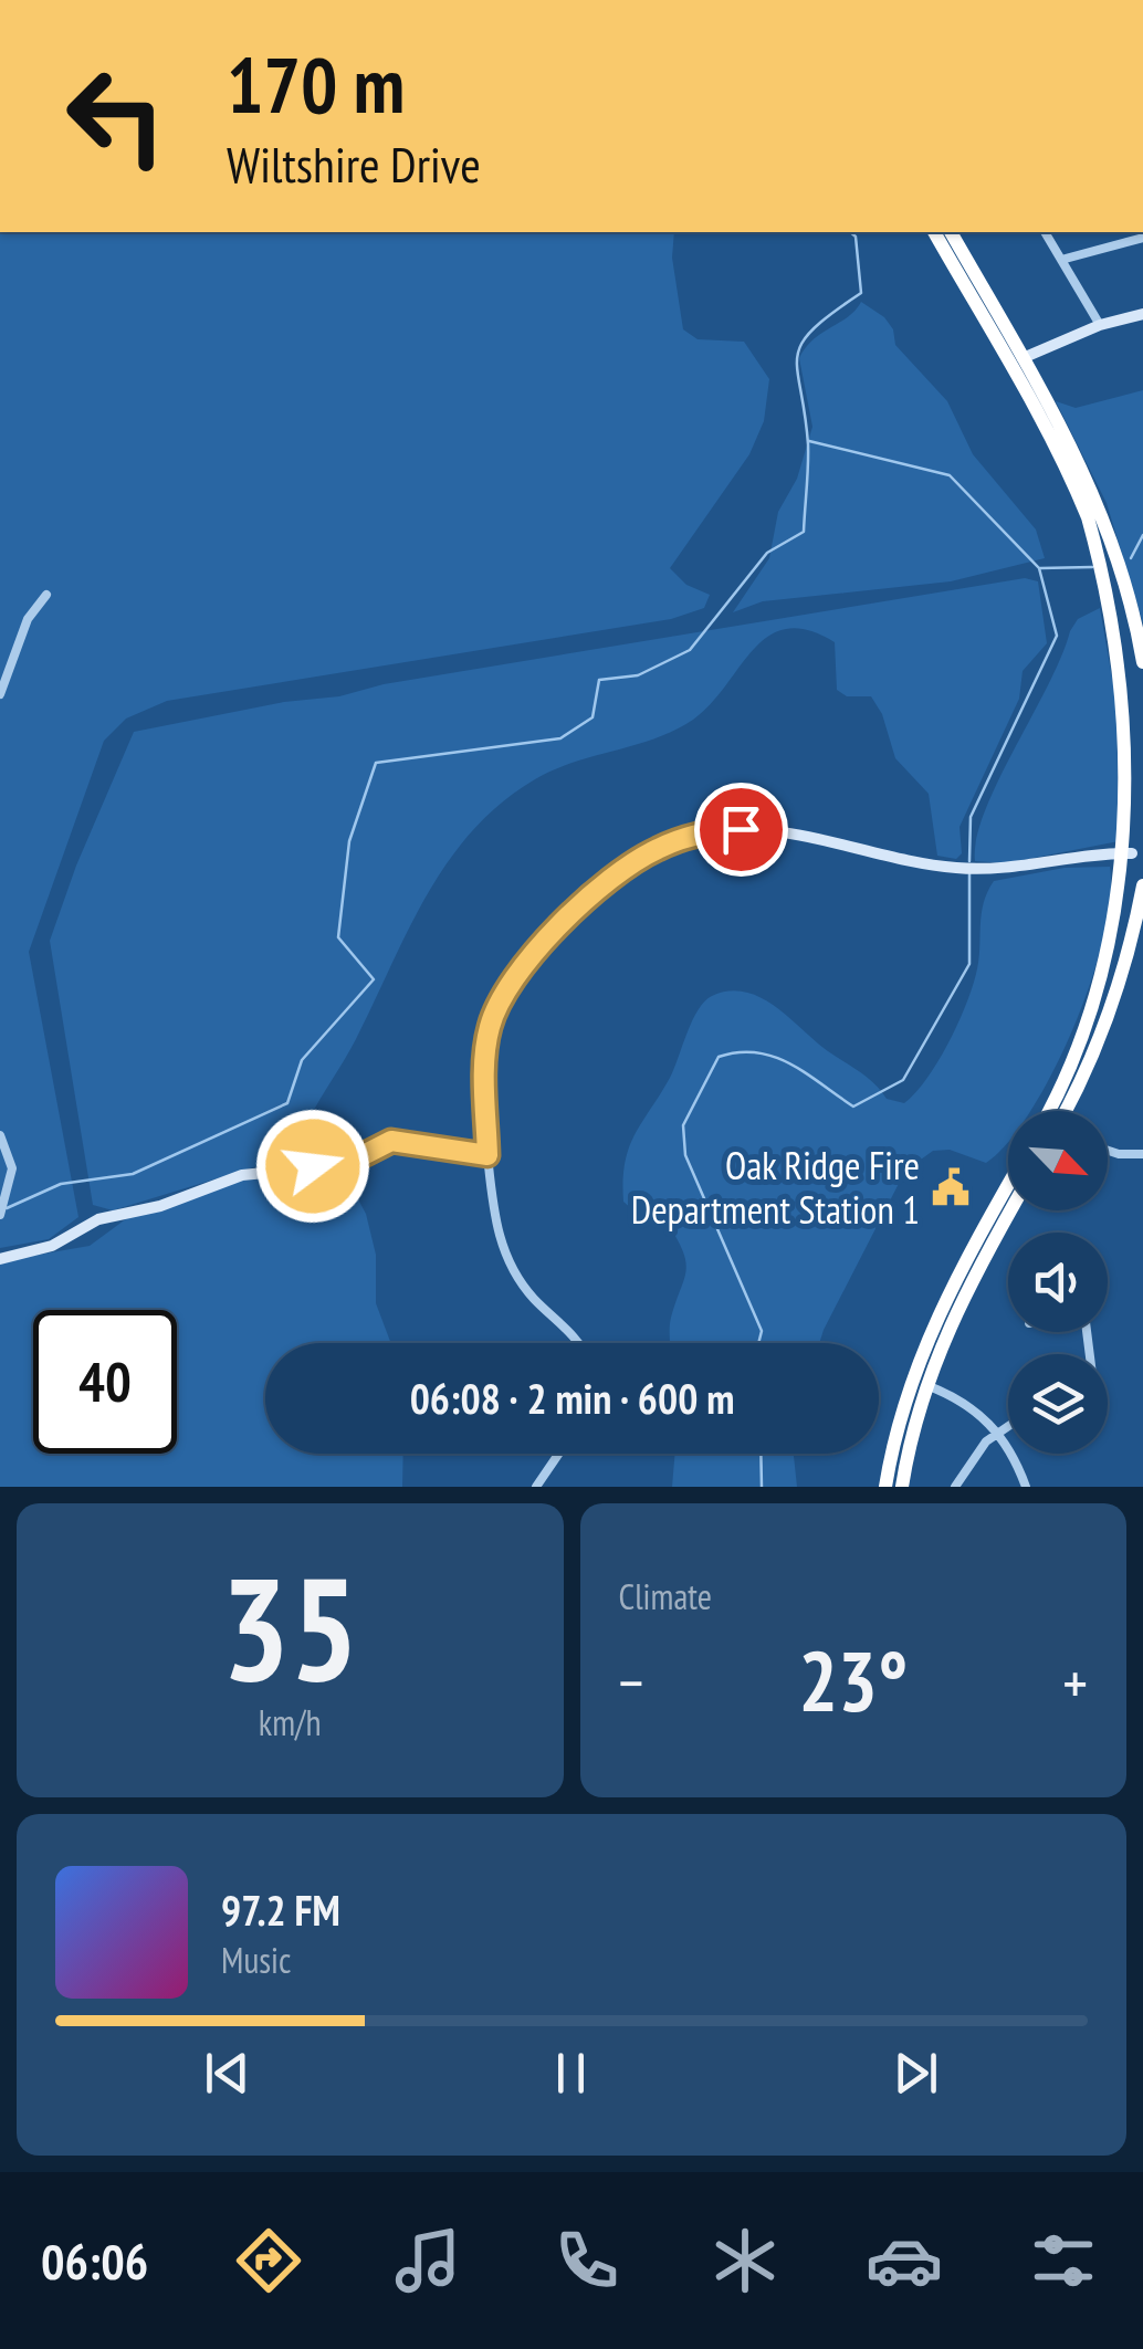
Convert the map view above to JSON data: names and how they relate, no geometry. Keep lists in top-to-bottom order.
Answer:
{
  "places": {
    "public building": ["Oak Ridge Fire Department Station 1"]
  },
  "north": "bottom right",
  "page": {
    "turn": ["170 m", "Wiltshire Drive"],
    "limit": "40",
    "trip": "06:08 · 2 min · 600 m",
    "tile": [
      ["35", "km/h"],
      "Climate"
    ],
    "heat": ["−", "23°", "+"],
    "song": ["97.2 FM", "Music"],
    "tabs": "06:06"
  }
}
